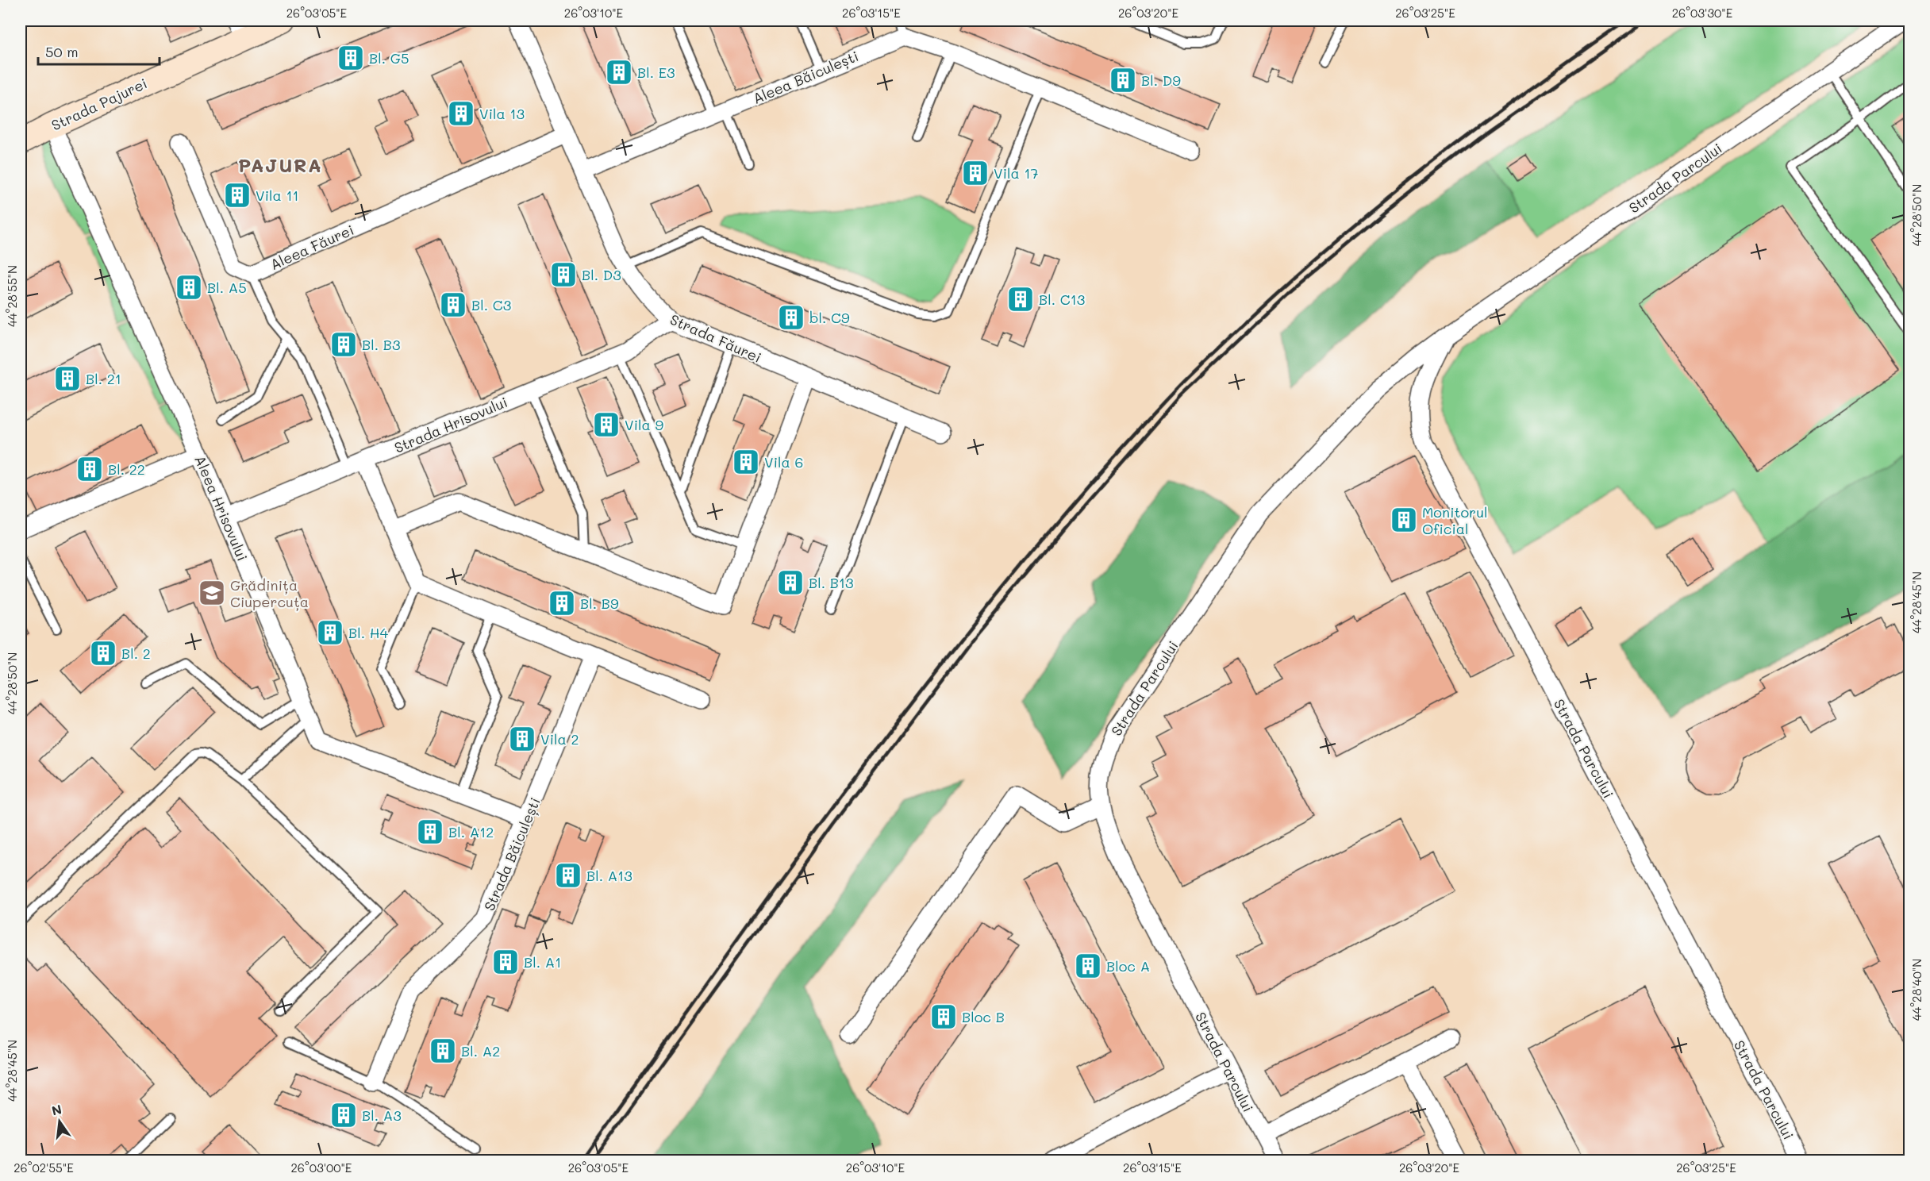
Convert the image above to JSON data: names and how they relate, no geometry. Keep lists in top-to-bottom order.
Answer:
{
  "streets": {
    "street": [
      "Aleea Băiculești",
      "Strada Pajurei",
      "Strada Parcului",
      "Aleea Făurei",
      "Strada Făurei",
      "Strada Hrisovului",
      "Aleea Hrisovului",
      "Strada Băiculești"
    ]
  },
  "crossings": [
    ["Aleea Băiculești", "Strada Făurei"],
    ["Strada Pajurei", "Aleea Hrisovului"],
    ["Aleea Făurei", "Strada Făurei"],
    ["Strada Făurei", "Strada Hrisovului"],
    ["Strada Hrisovului", "Aleea Hrisovului"],
    ["Aleea Hrisovului", "Strada Băiculești"]
  ],
  "districts": ["PAJURA"],
  "places": {
    "building": [
      "Bl. G5",
      "Bl. E3",
      "Bl. D9",
      "Vila 13",
      "Vila 17",
      "Vila 11",
      "Bl. D3",
      "Bl. A5",
      "Bl. C13",
      "Bl. C3",
      "bl. C9",
      "Bl. B3",
      "Bl. 21",
      "Vila 9",
      "Vila 6",
      "Bl. 22",
      "Monitorul Oficial",
      "Bl. B13",
      "Bl. B9",
      "Bl. H4",
      "Bl. 2",
      "Vila 2",
      "Bl. A12",
      "Bl. A13",
      "Bl. A1",
      "Bloc A",
      "Bloc B",
      "Bl. A2",
      "Bl. A3"
    ],
    "school or university": ["Grădinița Ciupercuța"]
  },
  "scale_bar": "50 m",
  "north": "top",
  "coordinates": [
    "26°03'05\"E",
    "26°03'10\"E",
    "26°03'15\"E",
    "26°03'20\"E",
    "26°03'25\"E",
    "26°03'30\"E",
    "44°28'50\"N",
    "44°28'55\"N",
    "44°28'45\"N",
    "44°28'40\"N",
    "26°02'55\"E",
    "26°03'00\"E"
  ]
}
